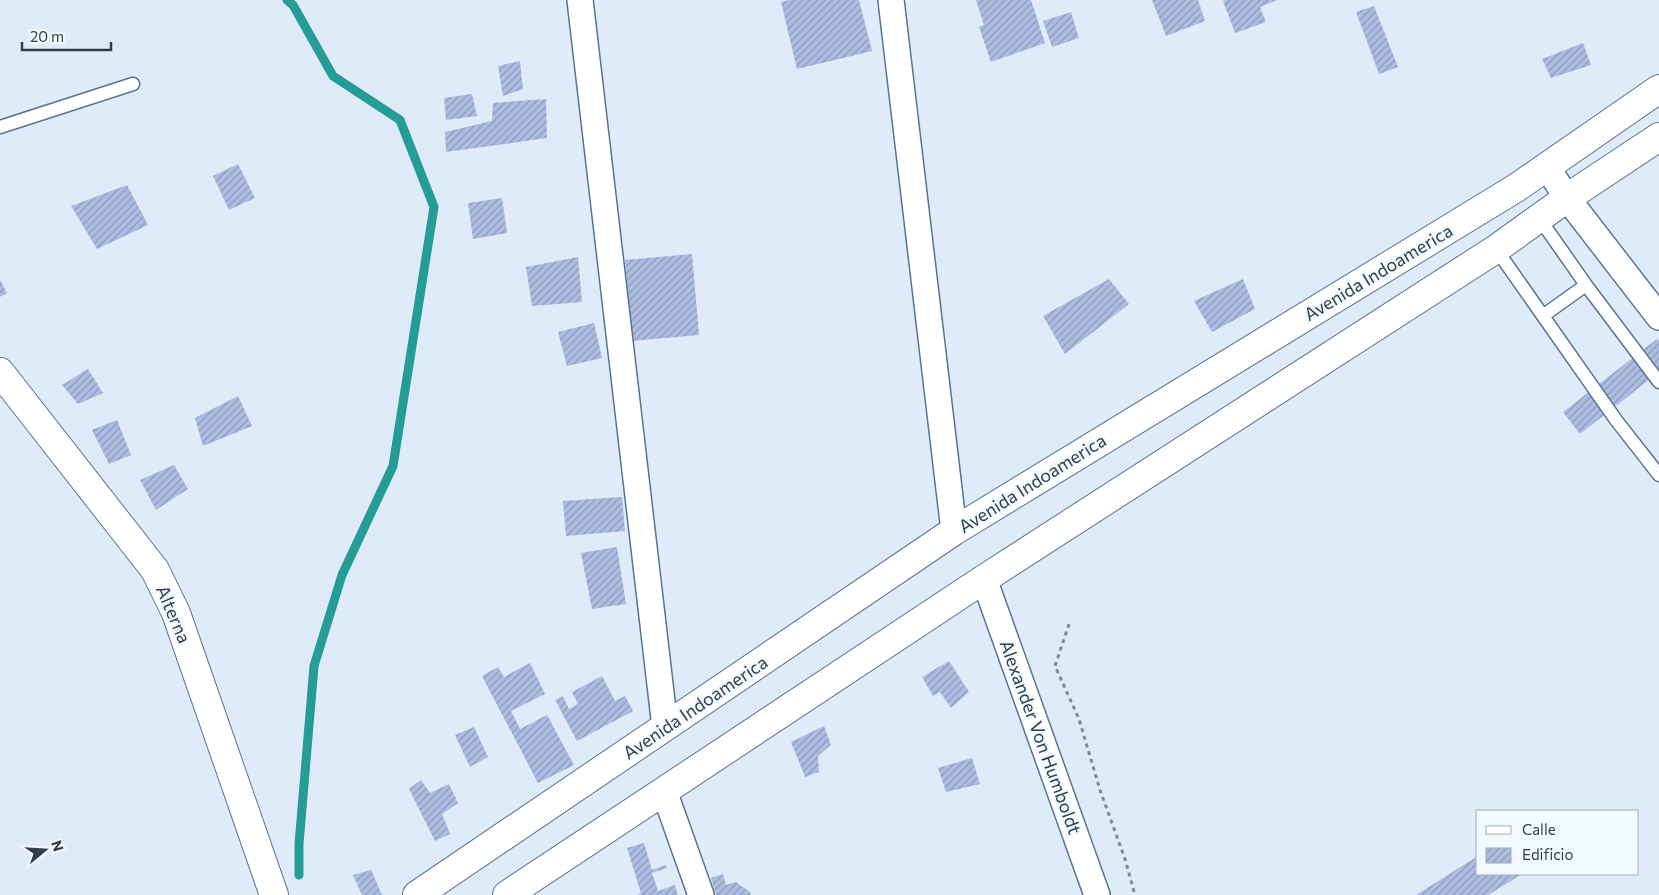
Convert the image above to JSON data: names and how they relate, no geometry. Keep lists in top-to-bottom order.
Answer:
{
  "streets": {
    "main road": ["Avenida Indoamerica", "Alterna"],
    "street": ["Alexander Von Humboldt"]
  },
  "legend": ["Calle", "Edificio"],
  "scale_bar": "20 m",
  "north": "right"
}
